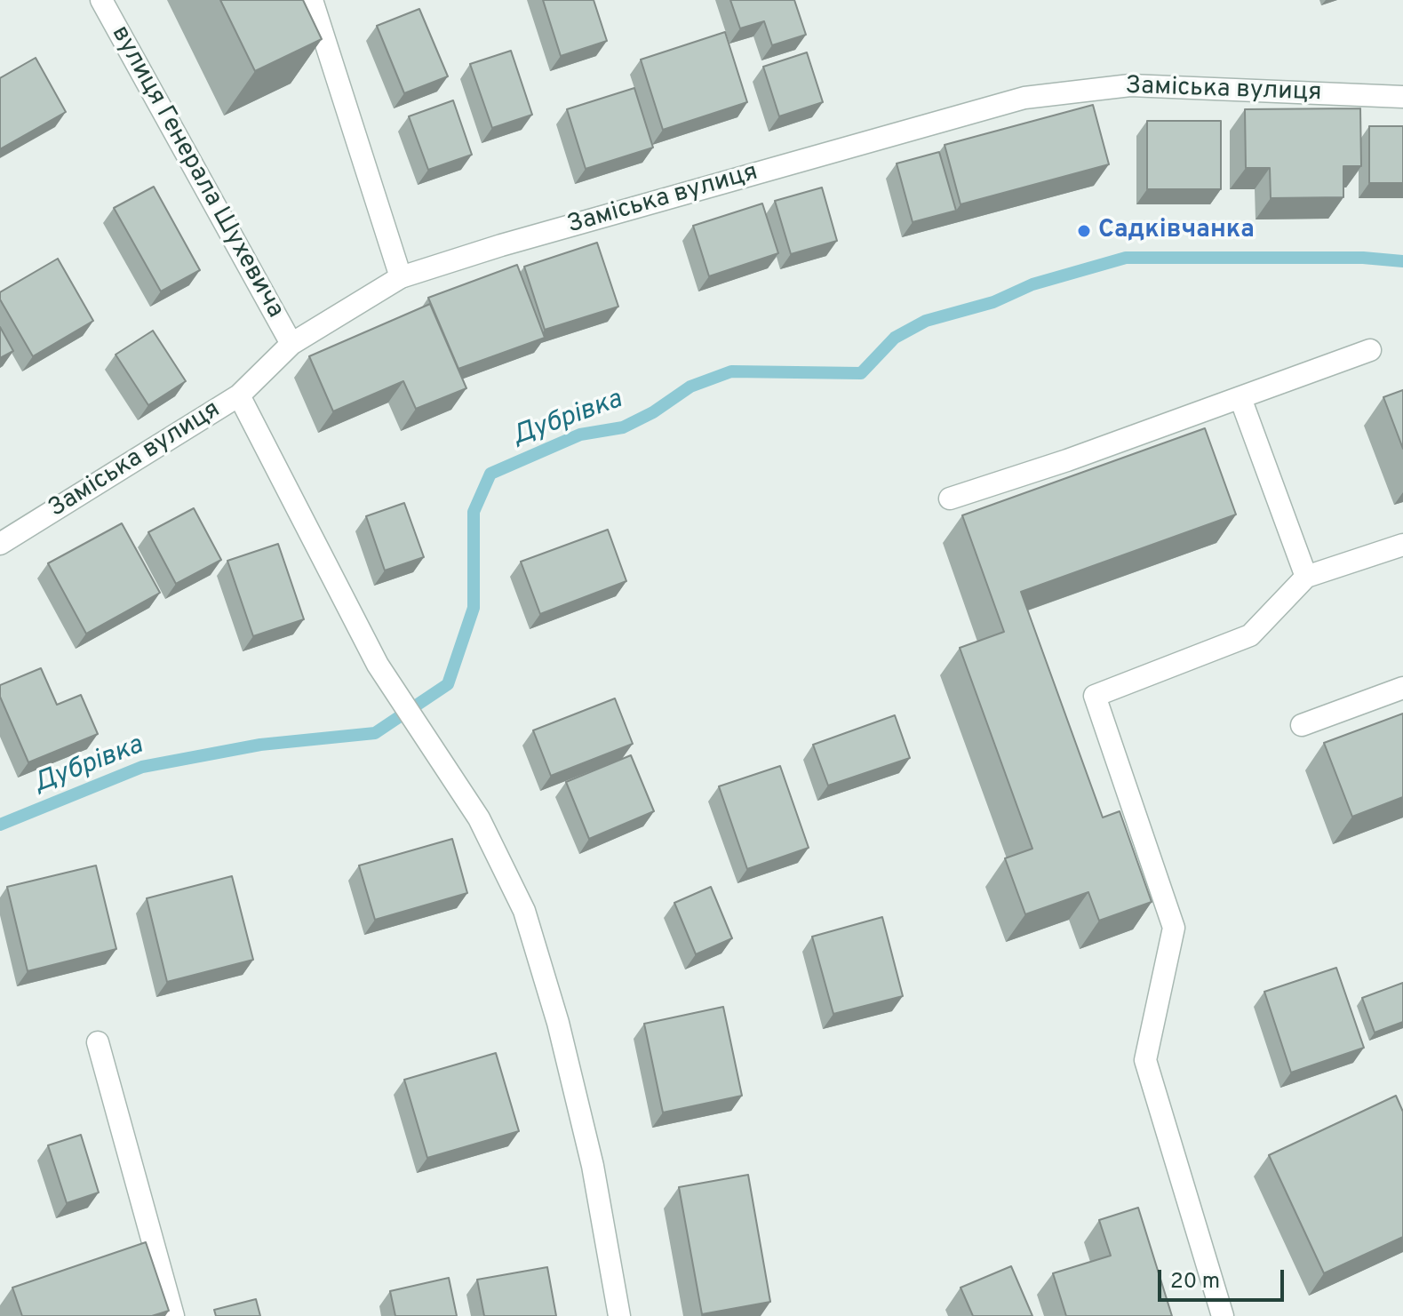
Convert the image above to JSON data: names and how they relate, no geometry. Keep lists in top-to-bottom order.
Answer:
{
  "streets": {
    "street": ["Заміська вулиця", "вулиця Генерала Шухевича"]
  },
  "crossings": [
    ["Заміська вулиця", "вулиця Генерала Шухевича"]
  ],
  "water": ["Дубрівка"],
  "places": ["Садкiвчанка"],
  "scale_bar": "20 m"
}
